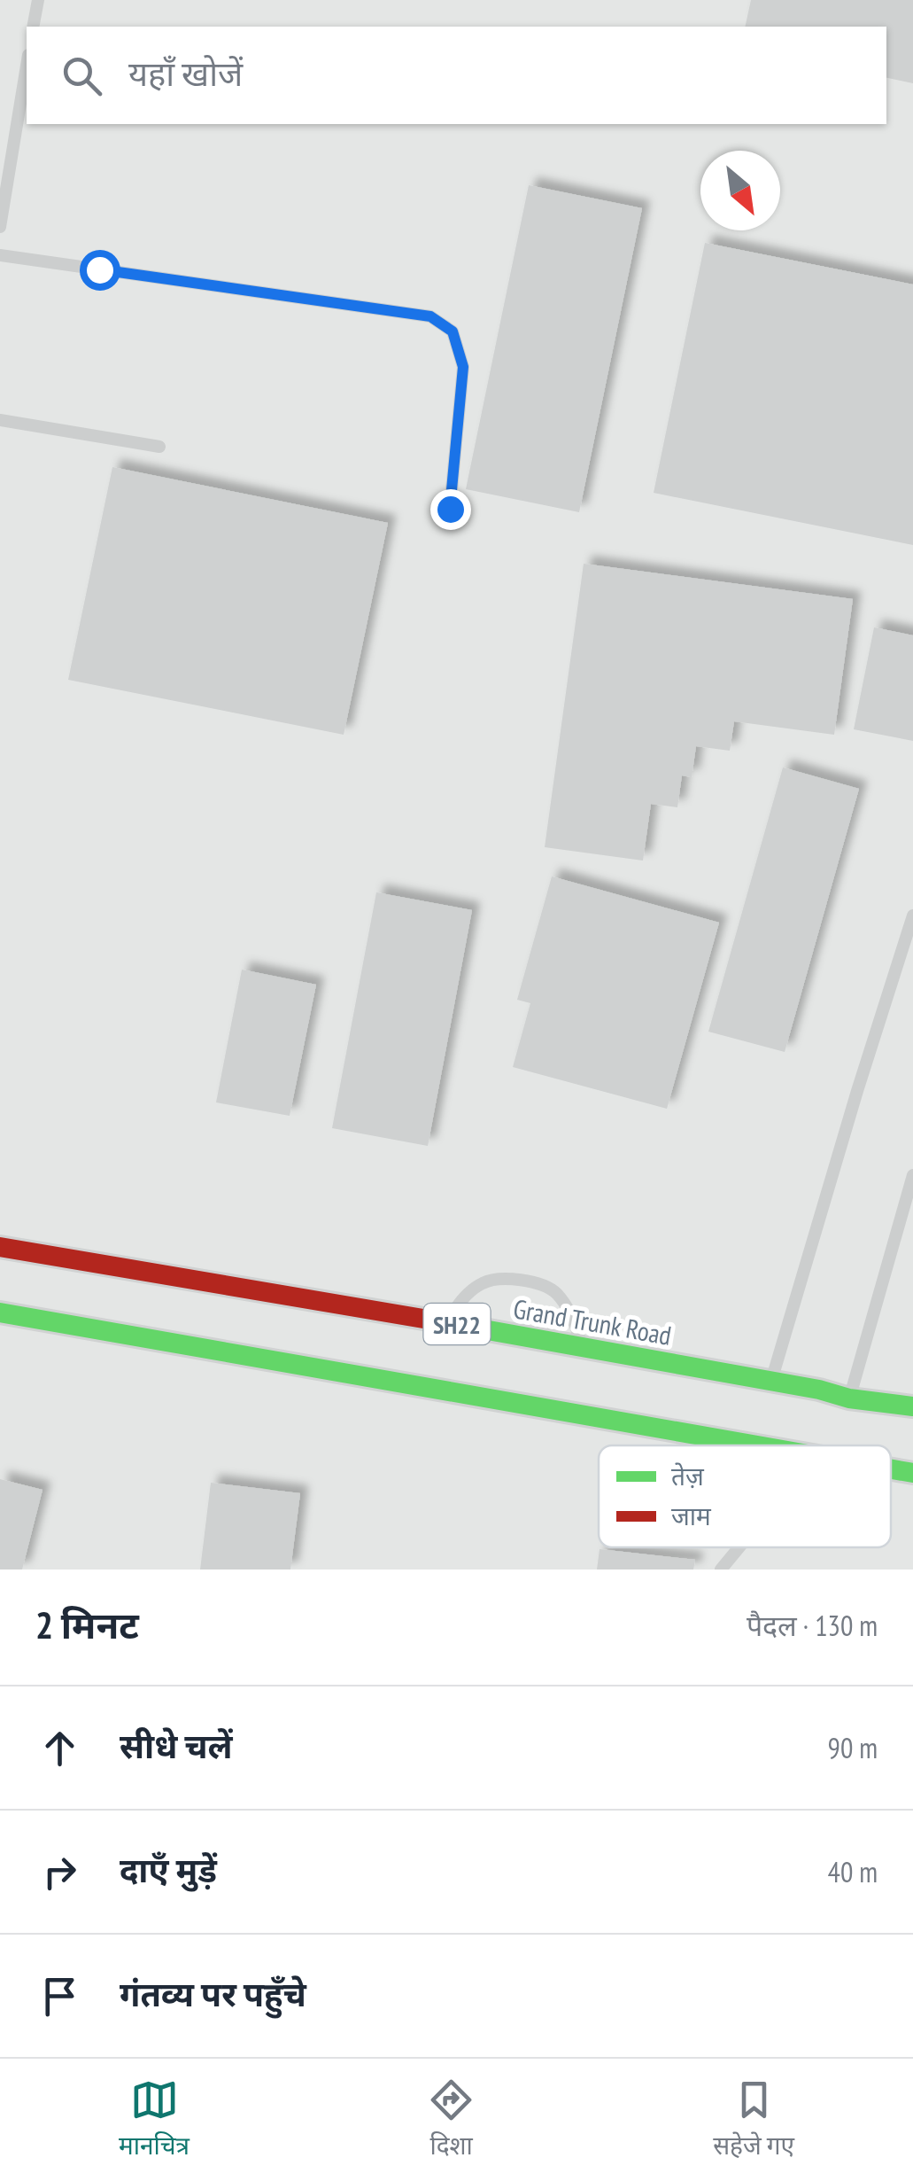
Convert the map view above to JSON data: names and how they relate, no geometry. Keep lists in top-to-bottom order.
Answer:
{
  "streets": {
    "highway": ["Grand Trunk Road", "SH22"]
  },
  "legend": ["तेज़", "जाम"],
  "north": "bottom right",
  "page": {
    "search": "यहाँ खोजें",
    "heading": ["2 मिनट", "पैदल · 130 m"],
    "list": [
      ["सीधे चलें", "90 m"],
      ["दाएँ मुड़ें", "40 m"],
      "गंतव्य पर पहुँचे"
    ],
    "nav": ["मानचित्र", "दिशा", "सहेजे गए"]
  }
}
